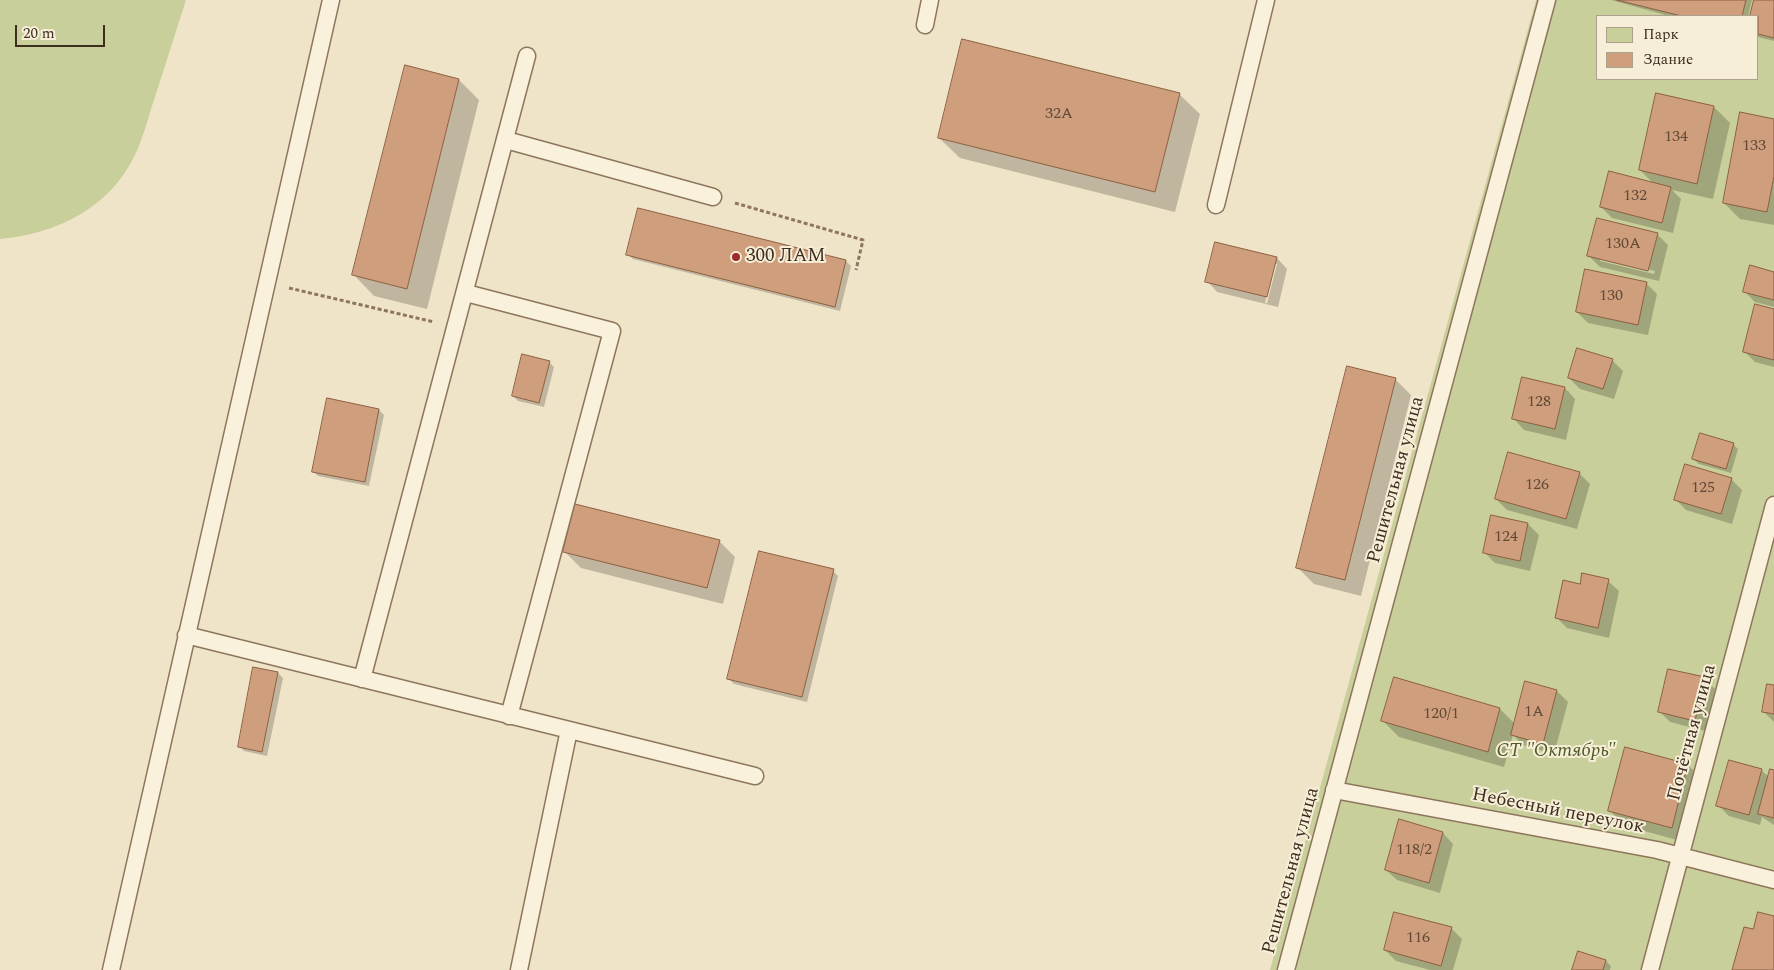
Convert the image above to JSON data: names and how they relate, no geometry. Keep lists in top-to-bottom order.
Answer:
{
  "streets": {
    "lane": ["Решительная улица", "Почётная улица", "Небесный переулок"]
  },
  "crossings": [
    ["Решительная улица", "Небесный переулок"],
    ["Почётная улица", "Небесный переулок"]
  ],
  "parks": ["СТ \"Октябрь\""],
  "places": ["300 ЛАМ"],
  "house_numbers": [
    "32А",
    "134",
    "133",
    "132",
    "130А",
    "130",
    "128",
    "126",
    "125",
    "124",
    "1А",
    "120/1",
    "118/2",
    "116"
  ],
  "legend": ["Парк", "Здание"],
  "scale_bar": "20 m"
}
